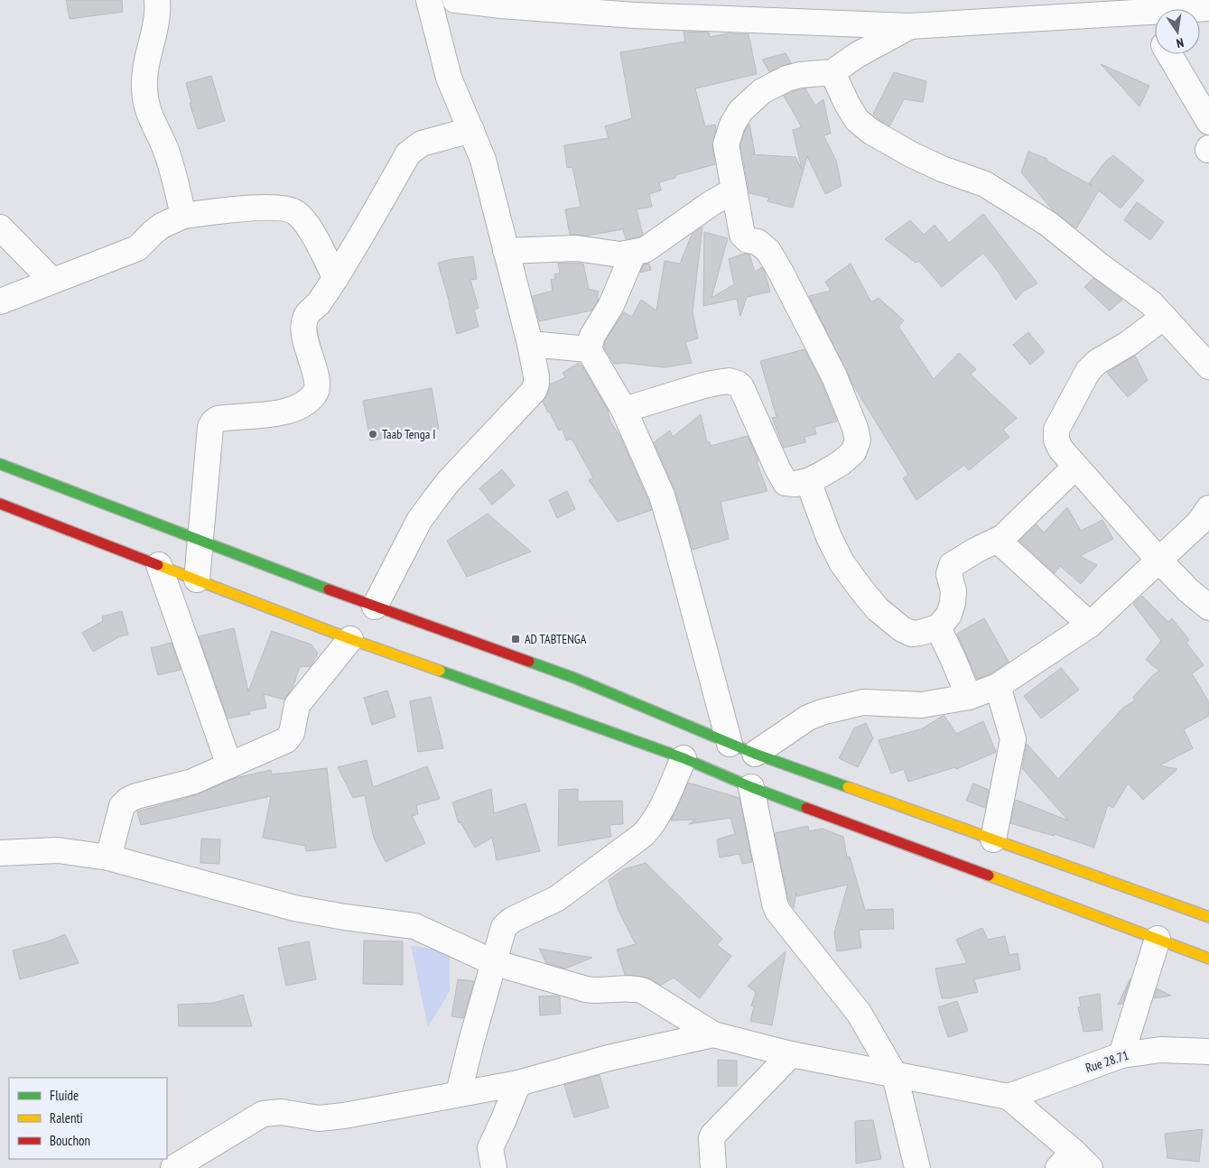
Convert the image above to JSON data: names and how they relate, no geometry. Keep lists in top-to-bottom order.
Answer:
{
  "streets": {
    "street": ["Rue 28.71"]
  },
  "places": {
    "other": ["Taab Tenga I"],
    "transit": ["AD TABTENGA"]
  },
  "legend": ["Fluide", "Ralenti", "Bouchon"],
  "north": "bottom"
}
